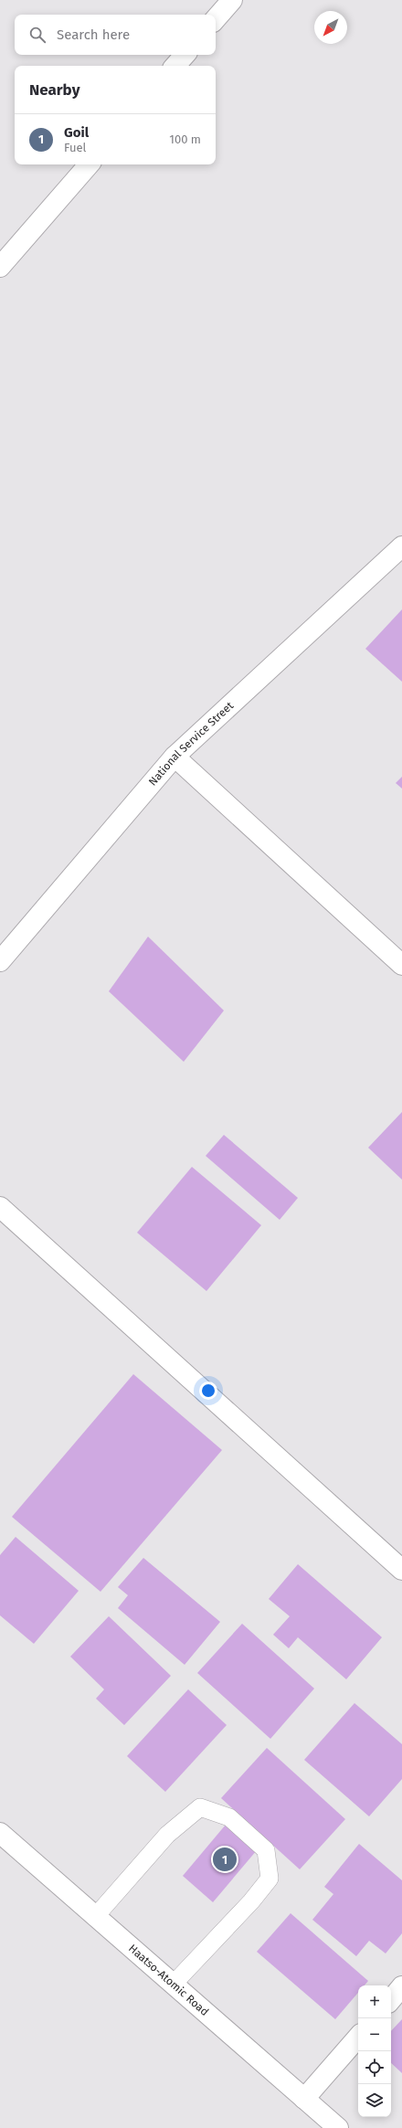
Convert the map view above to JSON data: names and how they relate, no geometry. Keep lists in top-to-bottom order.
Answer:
{
  "streets": {
    "street": ["National Service Street", "Haatso-Atomic Road"]
  },
  "north": "bottom left",
  "page": {
    "search": "Search here",
    "heading": "Nearby",
    "list": [
      {
        "mark": "1",
        "name": "Goil",
        "note": "Fuel",
        "value": "100 m"
      }
    ],
    "pins": "1",
    "map_buttons": ["+", "−"]
  }
}
